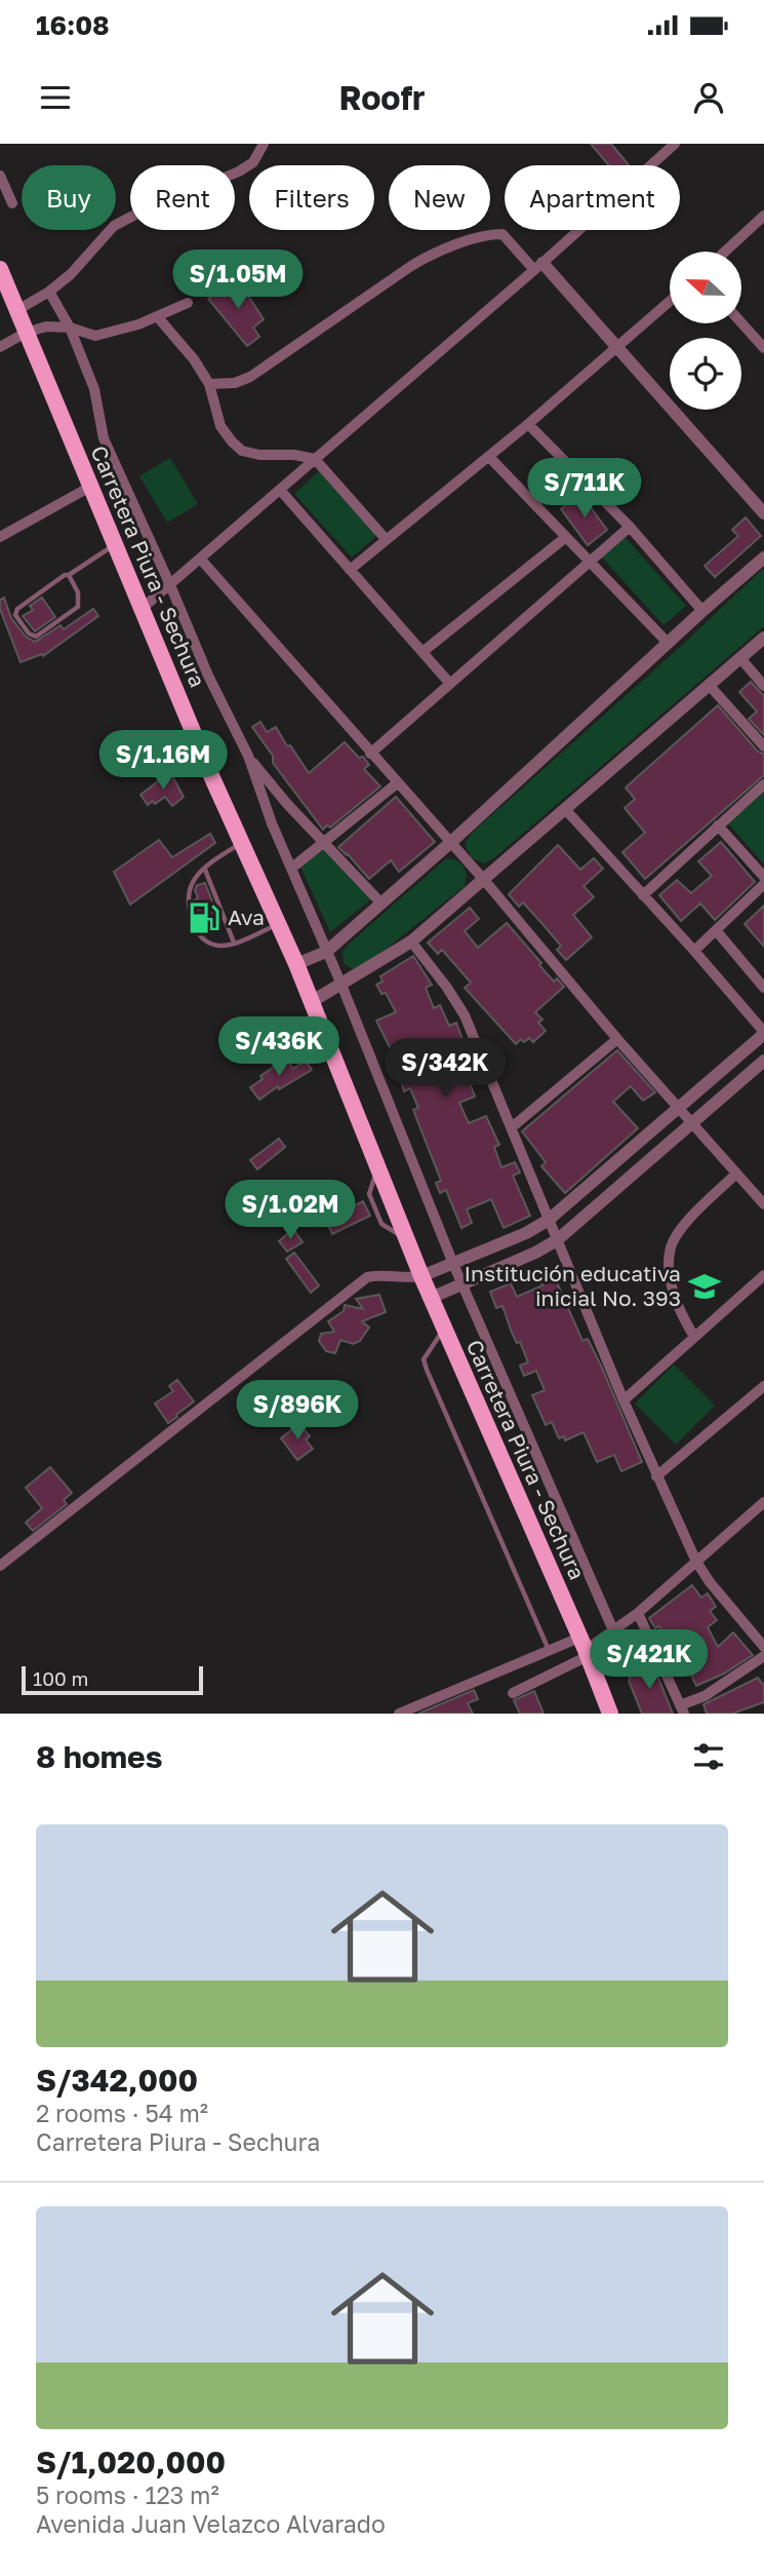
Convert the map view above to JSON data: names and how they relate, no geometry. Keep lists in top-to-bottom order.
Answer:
{
  "streets": {
    "main road": ["Carretera Piura - Sechura"]
  },
  "places": {
    "fuel station": ["Ava"],
    "school or university": ["Institución educativa inicial No. 393"]
  },
  "scale_bar": "100 m",
  "north": "left",
  "page": {
    "status": "16:08",
    "header": "Roofr",
    "chip": [
      "Buy",
      "Rent",
      "Filters",
      "New",
      "Apartment"
    ],
    "price": [
      "S/1.05M",
      "S/711K",
      "S/1.16M",
      "S/436K",
      "S/342K",
      "S/1.02M",
      "S/896K",
      "S/421K"
    ],
    "scale": "100 m",
    "heading": "8 homes",
    "list": [
      {
        "name": "S/342,000",
        "note": "2 rooms · 54 m² · Carretera Piura - Sechura"
      },
      {
        "name": "S/1,020,000",
        "note": "5 rooms · 123 m² · Avenida Juan Velazco Alvarado"
      }
    ]
  }
}
